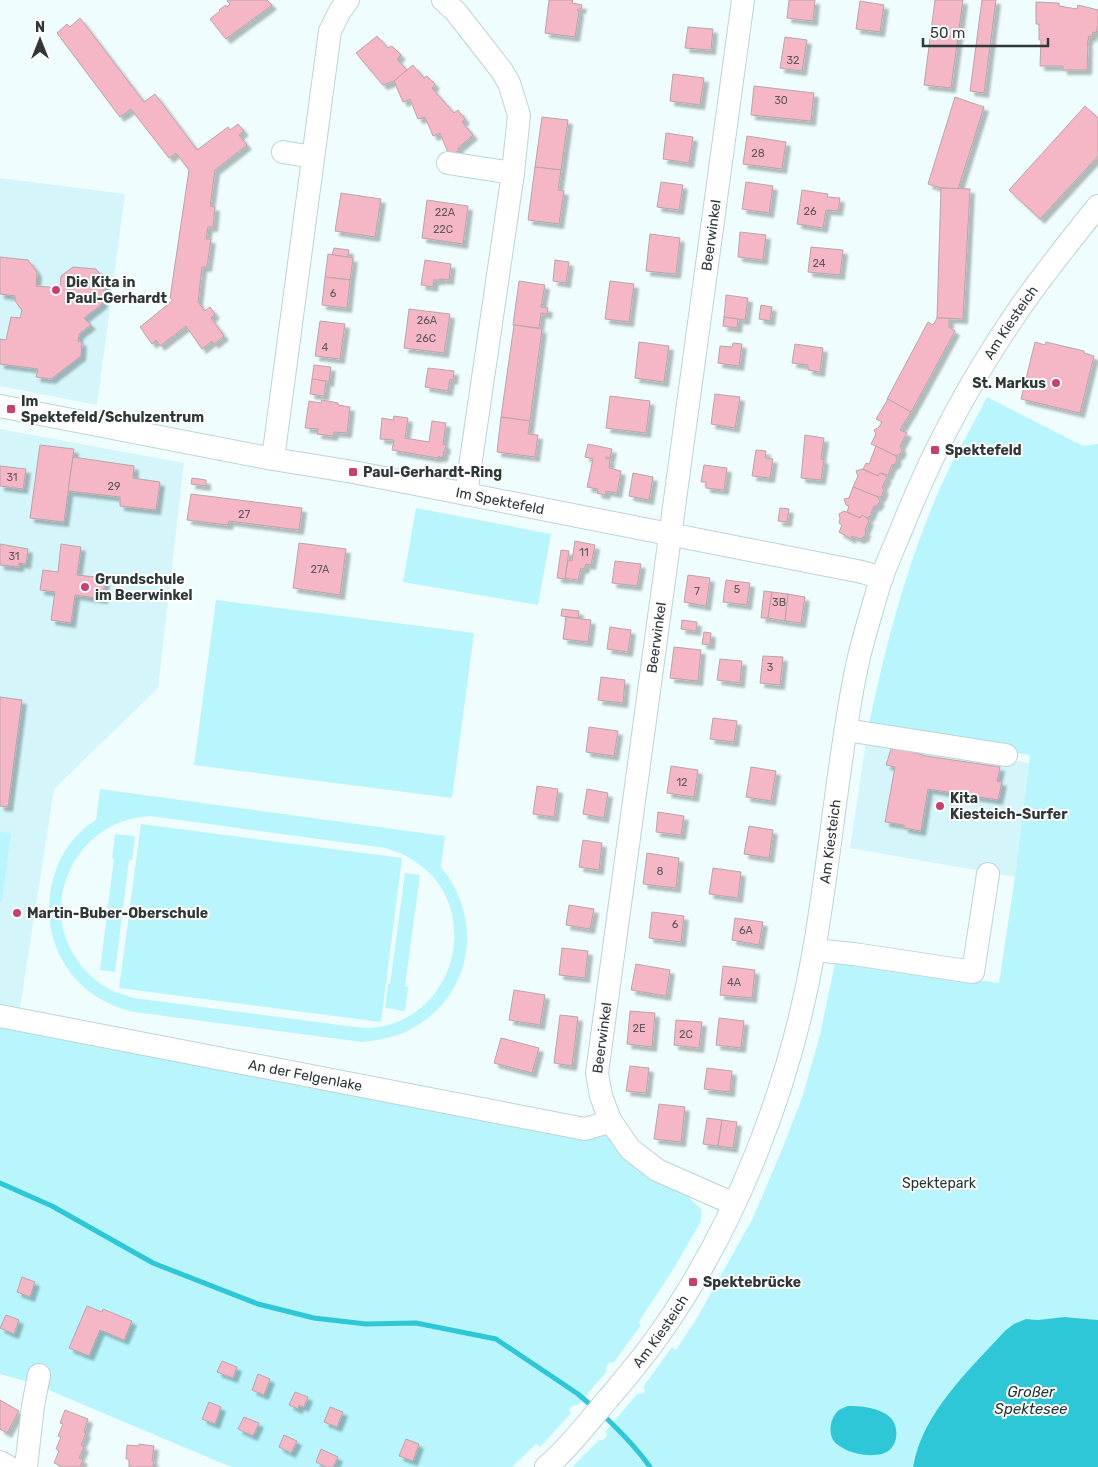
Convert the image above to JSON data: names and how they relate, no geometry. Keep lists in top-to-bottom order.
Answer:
{
  "streets": {
    "street": [
      "Beerwinkel",
      "Am Kiesteich",
      "Im Spektefeld",
      "An der Felgenlake"
    ]
  },
  "crossings": [
    ["Beerwinkel", "Am Kiesteich"],
    ["Beerwinkel", "Im Spektefeld"],
    ["Beerwinkel", "An der Felgenlake"],
    ["Am Kiesteich", "Im Spektefeld"]
  ],
  "water": ["Großer Spektesee"],
  "parks": ["Spektepark"],
  "places": {
    "other": [
      "Die Kita in Paul-Gerhardt",
      "St. Markus",
      "Grundschule im Beerwinkel",
      "Kita Kiesteich-Surfer",
      "Martin-Buber-Oberschule"
    ],
    "transit": [
      "Im Spektefeld/Schulzentrum",
      "Spektefeld",
      "Paul-Gerhardt-Ring",
      "Spektebrücke"
    ]
  },
  "house_numbers": [
    "32",
    "30",
    "28",
    "26",
    "22A",
    "22C",
    "24",
    "6",
    "26A",
    "26C",
    "4",
    "31",
    "29",
    "27",
    "11",
    "31",
    "27A",
    "5",
    "7",
    "3B",
    "3",
    "12",
    "8",
    "6",
    "6A",
    "4A",
    "2E",
    "2C"
  ],
  "scale_bar": "50 m",
  "north": "top"
}
